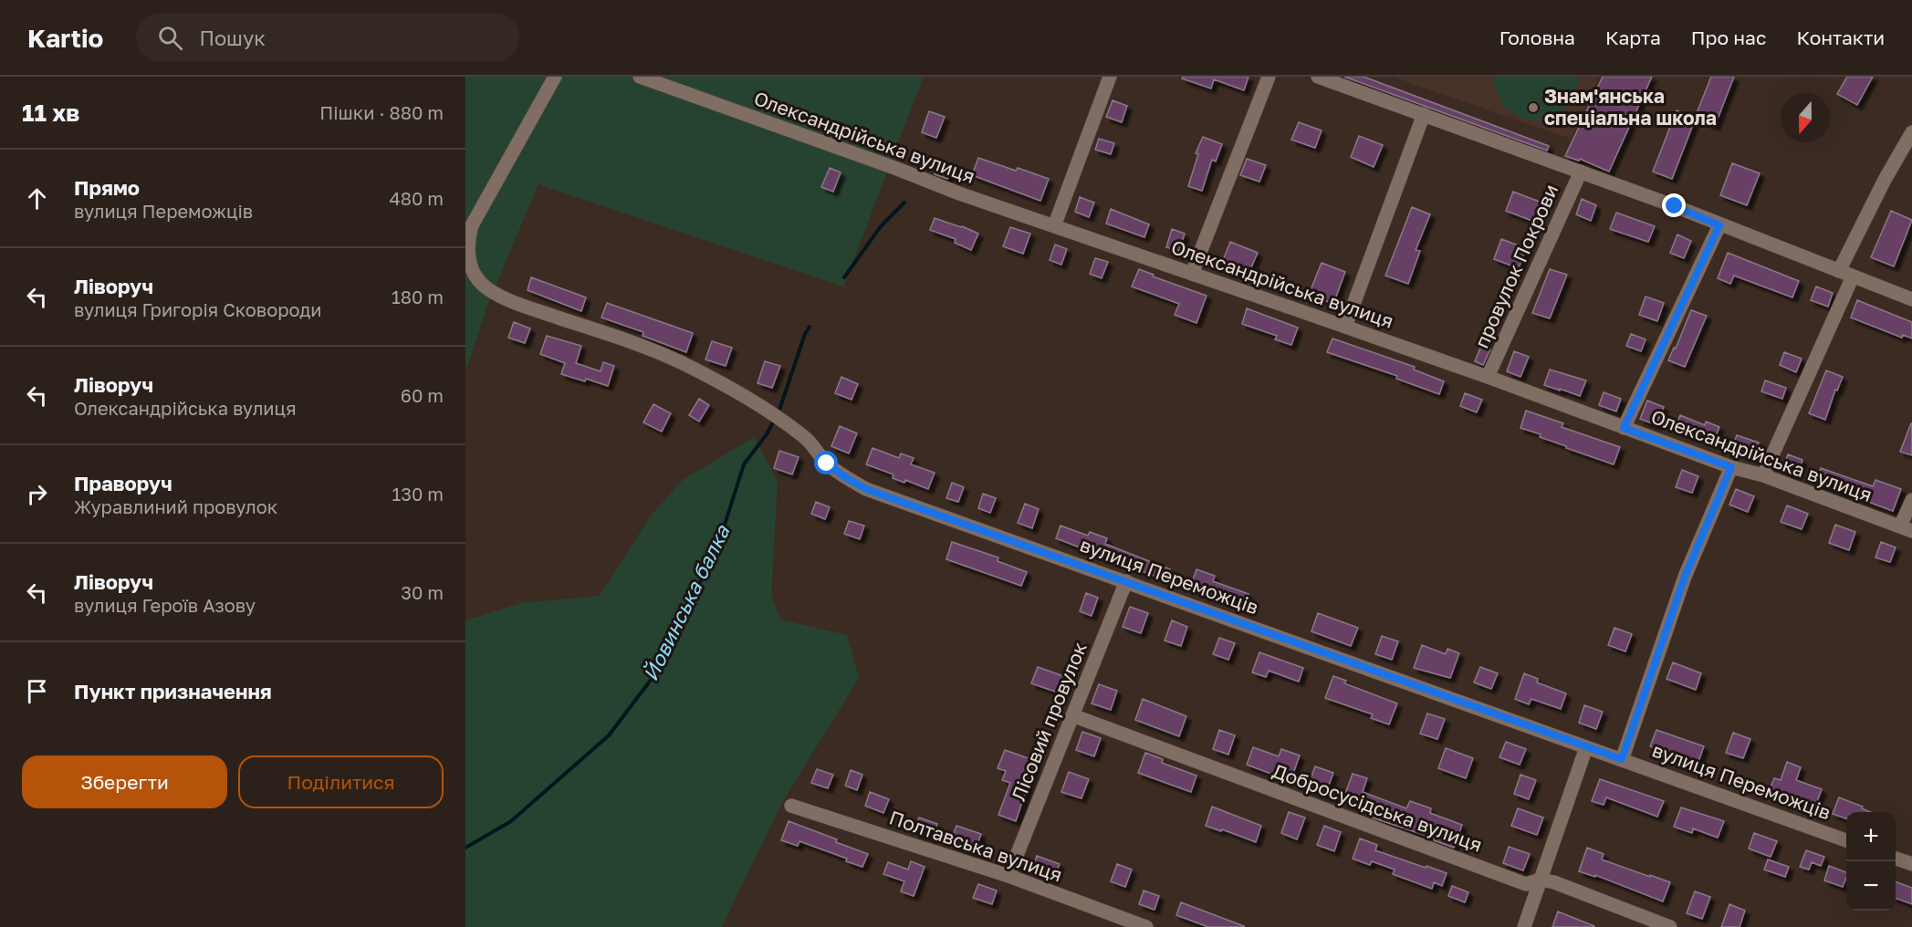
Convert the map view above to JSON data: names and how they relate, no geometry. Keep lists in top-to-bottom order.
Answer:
{
  "streets": {
    "street": [
      "Олександрійська вулиця",
      "провулок Покрови",
      "вулиця Переможців",
      "Лісовий провулок",
      "Добросусідська вулиця",
      "Полтавська вулиця"
    ]
  },
  "crossings": [
    ["Олександрійська вулиця", "провулок Покрови"],
    ["вулиця Переможців", "Лісовий провулок"],
    ["Лісовий провулок", "Добросусідська вулиця"],
    ["Лісовий провулок", "Полтавська вулиця"]
  ],
  "water": ["Йовинська балка"],
  "places": ["Знам'янська спеціальна школа"],
  "north": "bottom",
  "page": {
    "header": "Kartio",
    "search": "Пошук",
    "nav": [
      "Головна",
      "Карта",
      "Про нас",
      "Контакти"
    ],
    "heading": ["11 хв", "Пішки · 880 m"],
    "list": [
      ["Прямо", "вулиця Переможців", "480 m"],
      ["Ліворуч", "вулиця Григорія Сковороди", "180 m"],
      ["Ліворуч", "Олександрійська вулиця", "60 m"],
      ["Праворуч", "Журавлиний провулок", "130 m"],
      ["Ліворуч", "вулиця Героїв Азову", "30 m"],
      "Пункт призначення"
    ],
    "buttons": ["Зберегти", "Поділитися"],
    "map_buttons": ["+", "−"]
  }
}
